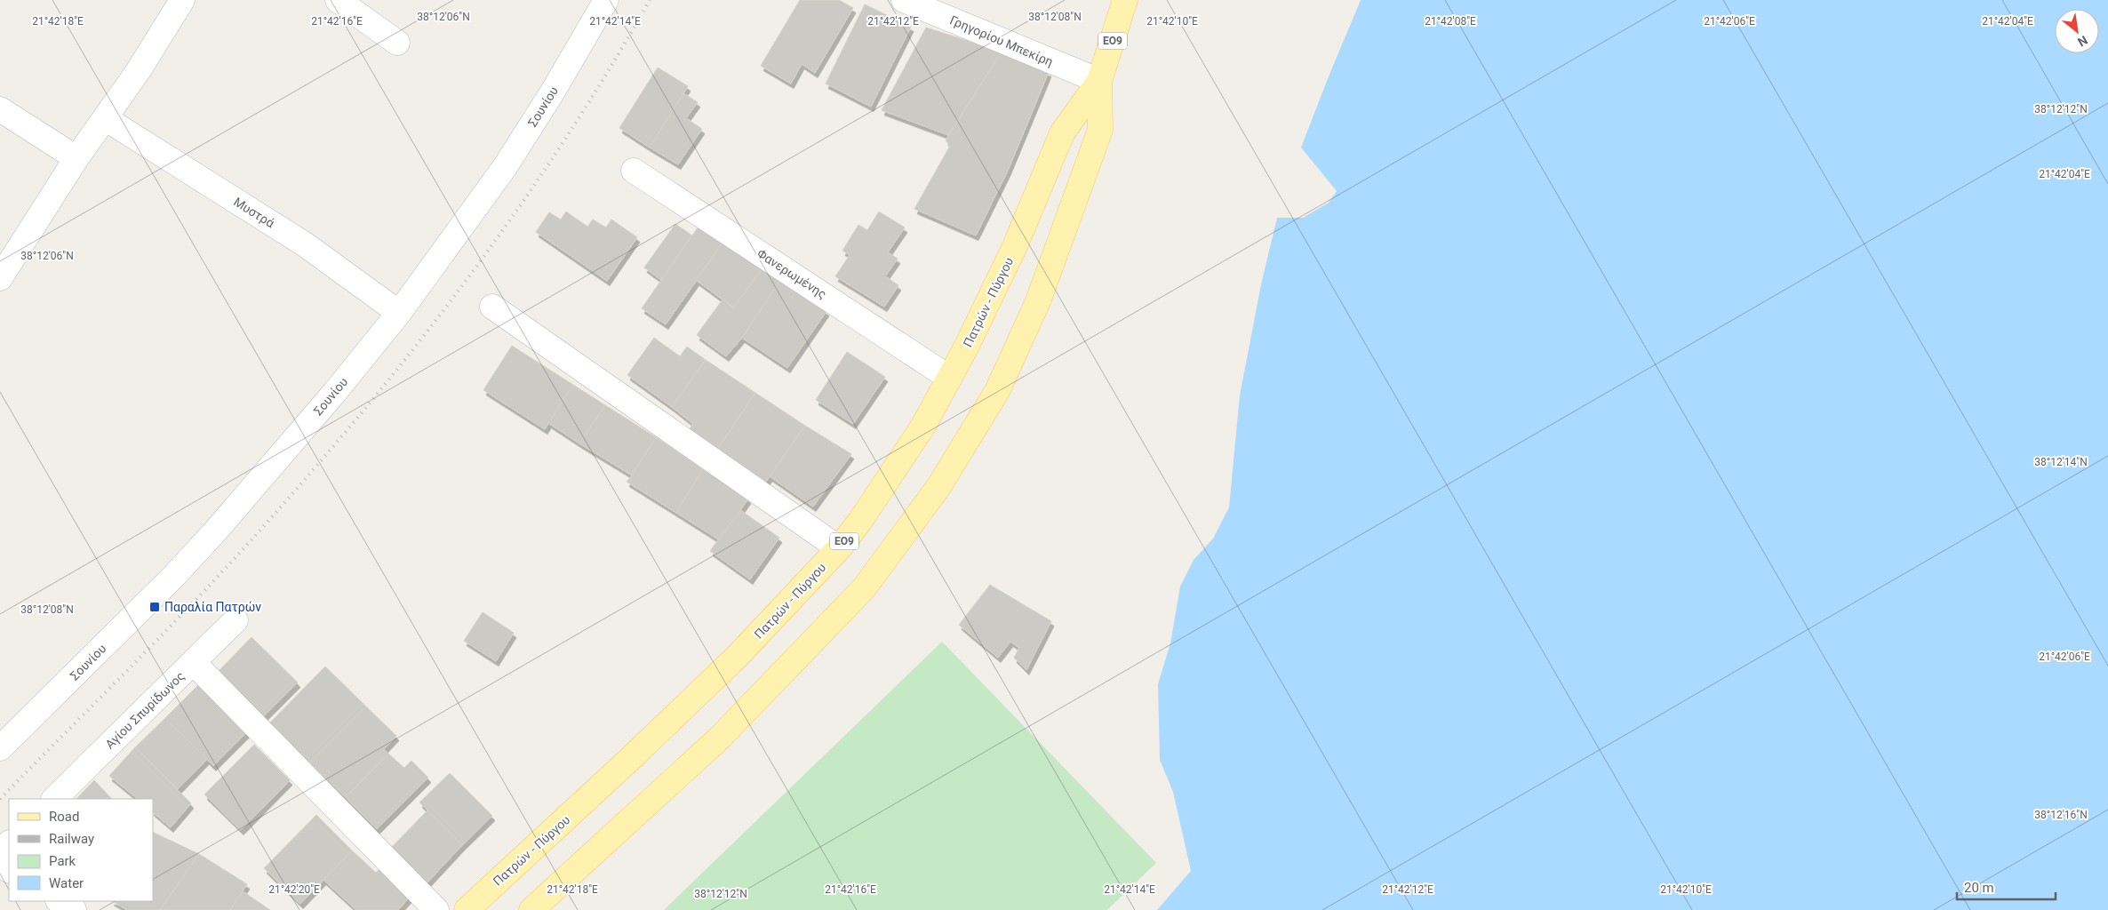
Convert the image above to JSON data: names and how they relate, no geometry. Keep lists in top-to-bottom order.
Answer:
{
  "streets": {
    "main road": ["ΕΟ9", "Πατρών - Πύργου"],
    "street": [
      "Γρηγορίου Μπεκίρη",
      "Σουνίου",
      "Μυστρά",
      "Φανερωμένης",
      "Αγίου Σπυρίδωνος"
    ]
  },
  "crossings": [
    ["Γρηγορίου Μπεκίρη", "Πατρών - Πύργου"],
    ["Σουνίου", "Μυστρά"],
    ["Φανερωμένης", "Πατρών - Πύργου"]
  ],
  "places": {
    "transit": ["Παραλία Πατρών"]
  },
  "legend": [
    "Road",
    "Railway",
    "Park",
    "Water"
  ],
  "scale_bar": "20 m",
  "north": "bottom right",
  "coordinates": [
    "38°12'06\"N",
    "38°12'08\"N",
    "21°42'16\"E",
    "21°42'10\"E",
    "21°42'08\"E",
    "21°42'06\"E",
    "21°42'04\"E",
    "21°42'18\"E",
    "21°42'14\"E",
    "21°42'12\"E",
    "38°12'12\"N",
    "38°12'14\"N",
    "38°12'16\"N",
    "21°42'20\"E"
  ]
}
